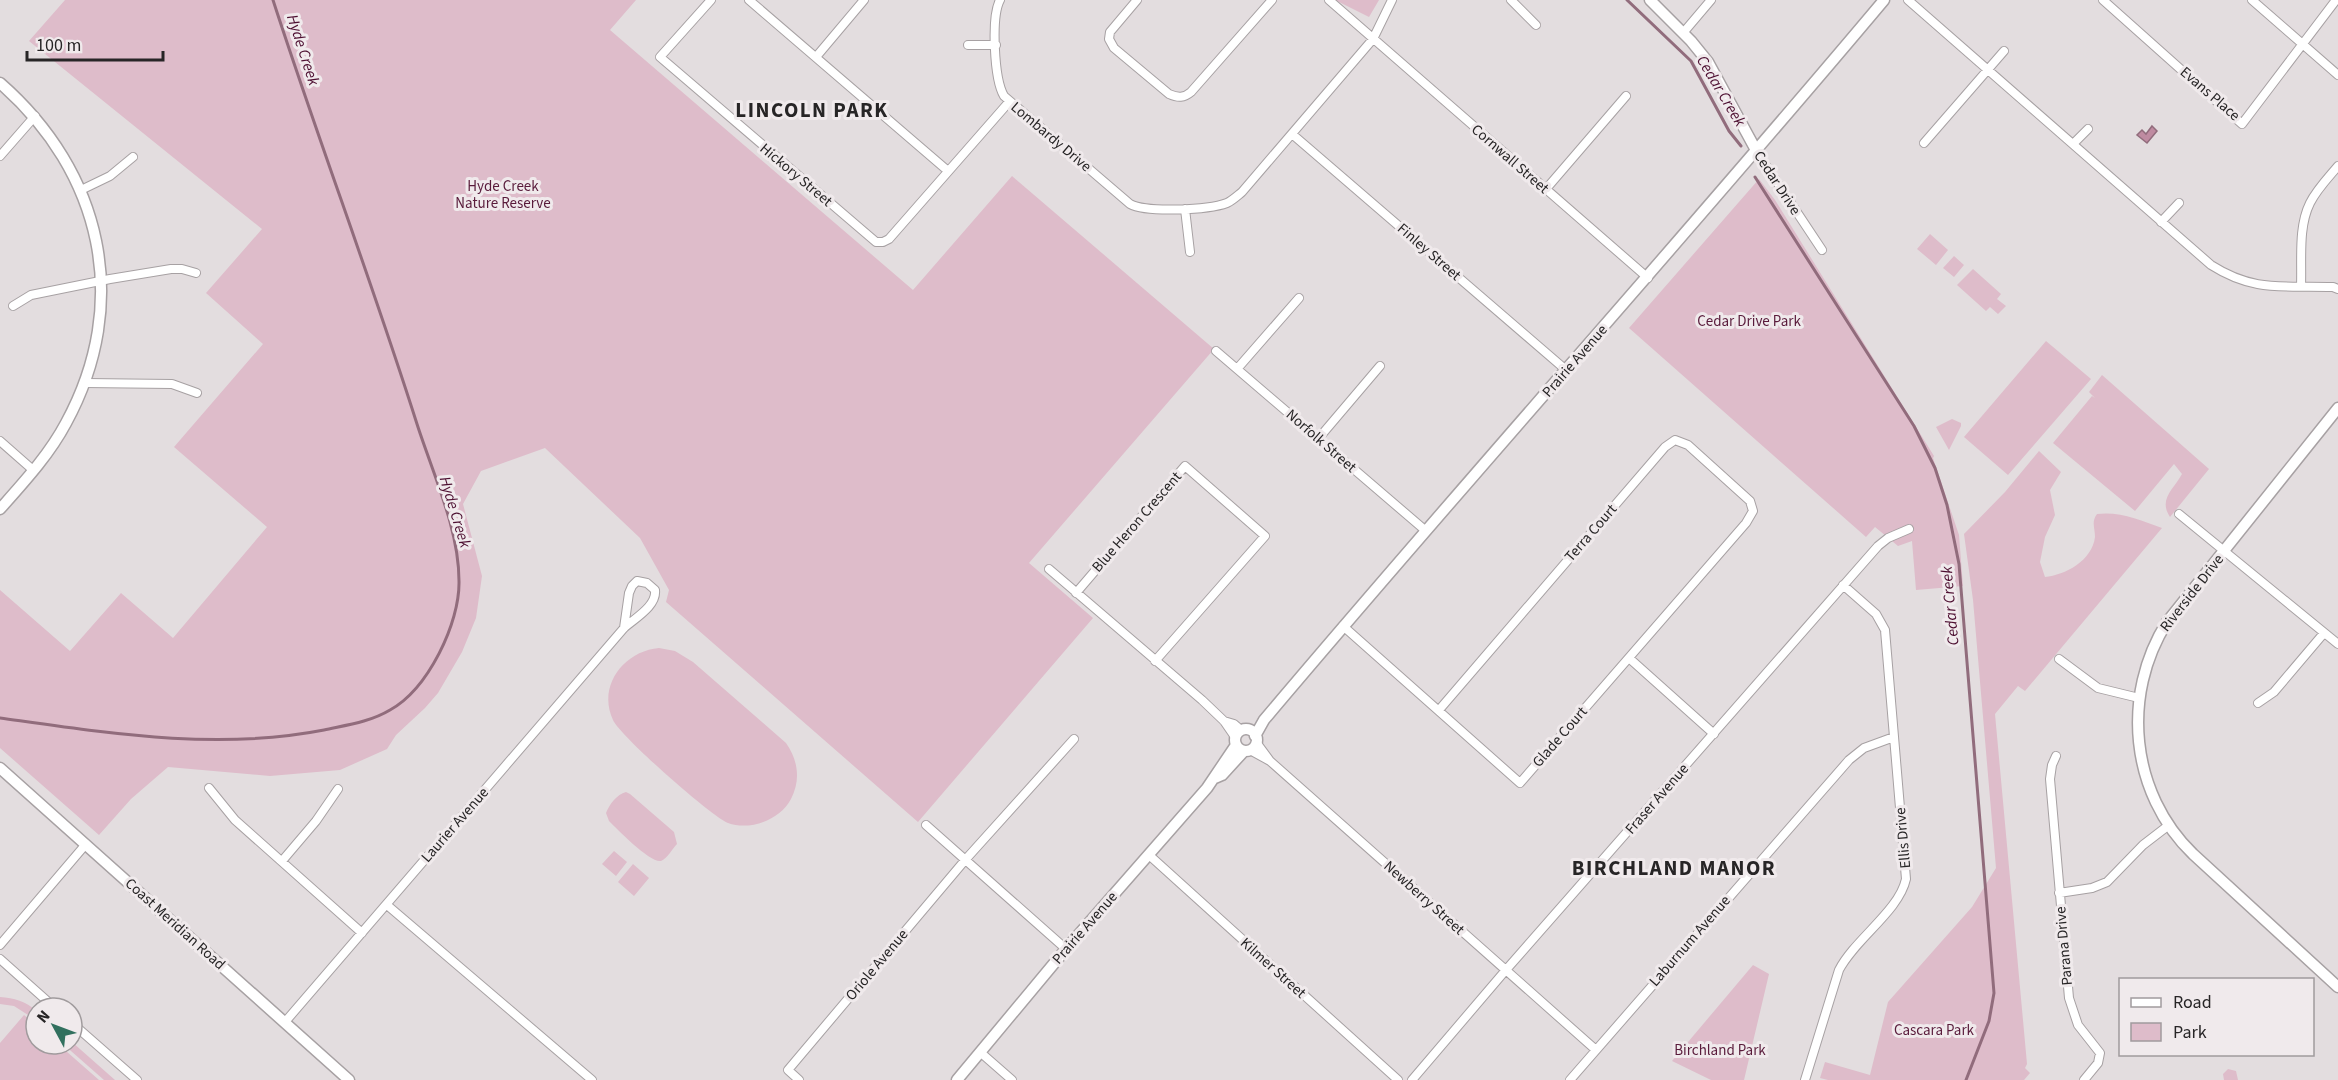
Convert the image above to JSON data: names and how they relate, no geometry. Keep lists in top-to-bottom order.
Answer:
{
  "streets": {
    "main road": [
      "Cedar Drive",
      "Prairie Avenue",
      "Riverside Drive",
      "Coast Meridian Road"
    ],
    "street": [
      "Evans Place",
      "Lombardy Drive",
      "Cornwall Street",
      "Hickory Street",
      "Finley Street",
      "Norfolk Street",
      "Blue Heron Crescent",
      "Terra Court",
      "Glade Court",
      "Fraser Avenue",
      "Laurier Avenue",
      "Ellis Drive",
      "Newberry Street",
      "Laburnum Avenue",
      "Parana Drive",
      "Oriole Avenue",
      "Kilmer Street"
    ]
  },
  "crossings": [
    ["Lombardy Drive", "Cornwall Street"],
    ["Lombardy Drive", "Finley Street"],
    ["Cornwall Street", "Prairie Avenue"],
    ["Cedar Drive", "Prairie Avenue"],
    ["Finley Street", "Prairie Avenue"],
    ["Prairie Avenue", "Norfolk Street"],
    ["Prairie Avenue", "Glade Court"],
    ["Prairie Avenue", "Newberry Street"],
    ["Prairie Avenue", "Kilmer Street"],
    ["Blue Heron Crescent", "Newberry Street"],
    ["Terra Court", "Glade Court"],
    ["Riverside Drive", "Parana Drive"],
    ["Fraser Avenue", "Ellis Drive"],
    ["Fraser Avenue", "Newberry Street"],
    ["Laurier Avenue", "Coast Meridian Road"],
    ["Ellis Drive", "Laburnum Avenue"],
    ["Newberry Street", "Laburnum Avenue"]
  ],
  "districts": ["LINCOLN PARK", "BIRCHLAND MANOR"],
  "water": ["Hyde Creek", "Cedar Creek"],
  "parks": [
    "Hyde Creek Nature Reserve",
    "Cedar Drive Park",
    "Cascara Park",
    "Birchland Park"
  ],
  "legend": ["Road", "Park"],
  "scale_bar": "100 m",
  "north": "top left"
}
